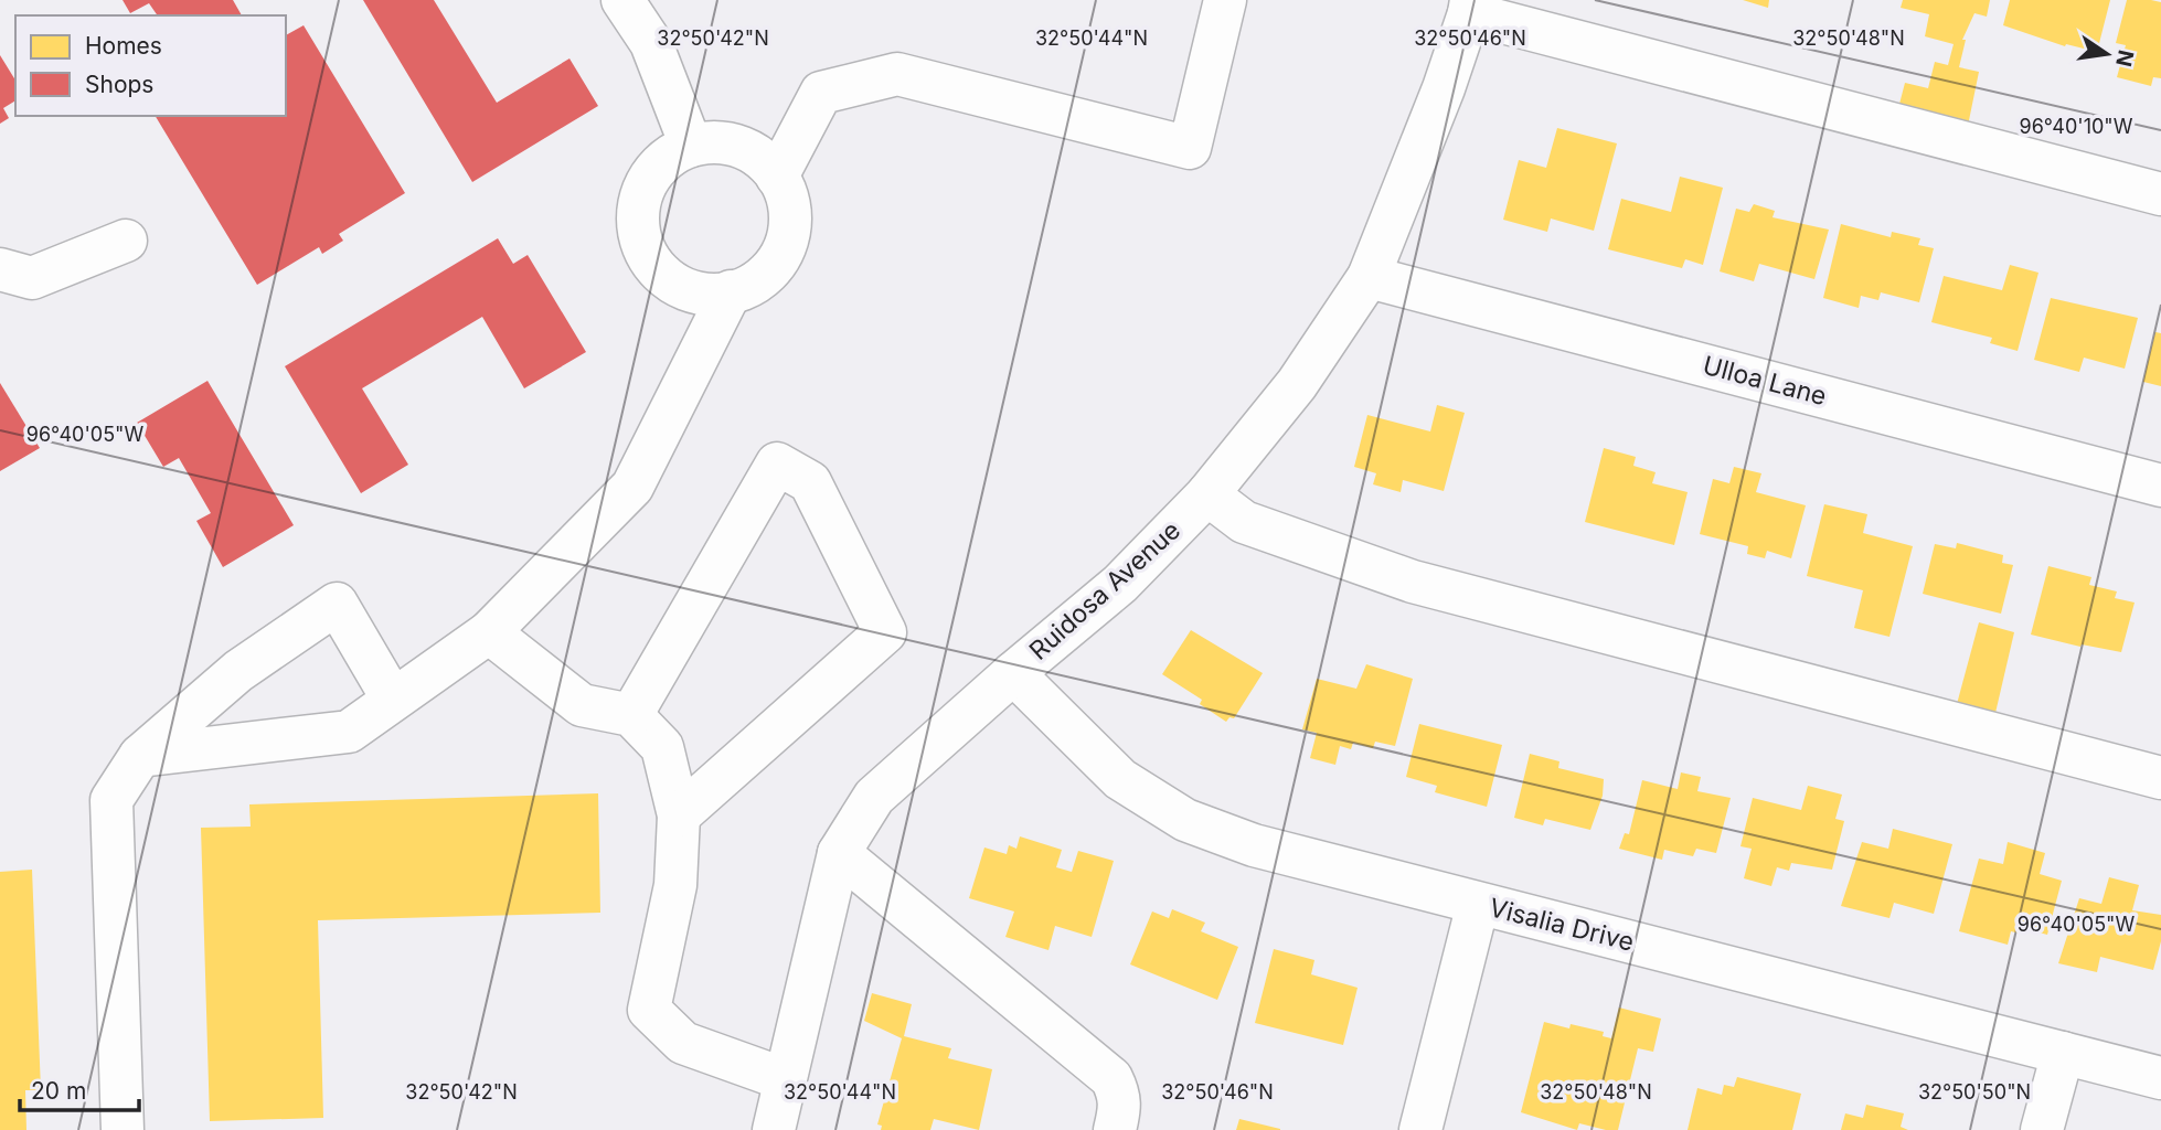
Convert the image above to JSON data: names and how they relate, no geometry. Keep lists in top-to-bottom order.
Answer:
{
  "streets": {
    "street": ["Ulloa Lane", "Ruidosa Avenue", "Visalia Drive"]
  },
  "crossings": [
    ["Ulloa Lane", "Ruidosa Avenue"],
    ["Ruidosa Avenue", "Visalia Drive"]
  ],
  "legend": ["Homes", "Shops"],
  "scale_bar": "20 m",
  "north": "right",
  "coordinates": [
    "32°50'42\"N",
    "32°50'44\"N",
    "32°50'46\"N",
    "32°50'48\"N",
    "96°40'10\"W",
    "96°40'05\"W",
    "32°50'50\"N"
  ]
}
